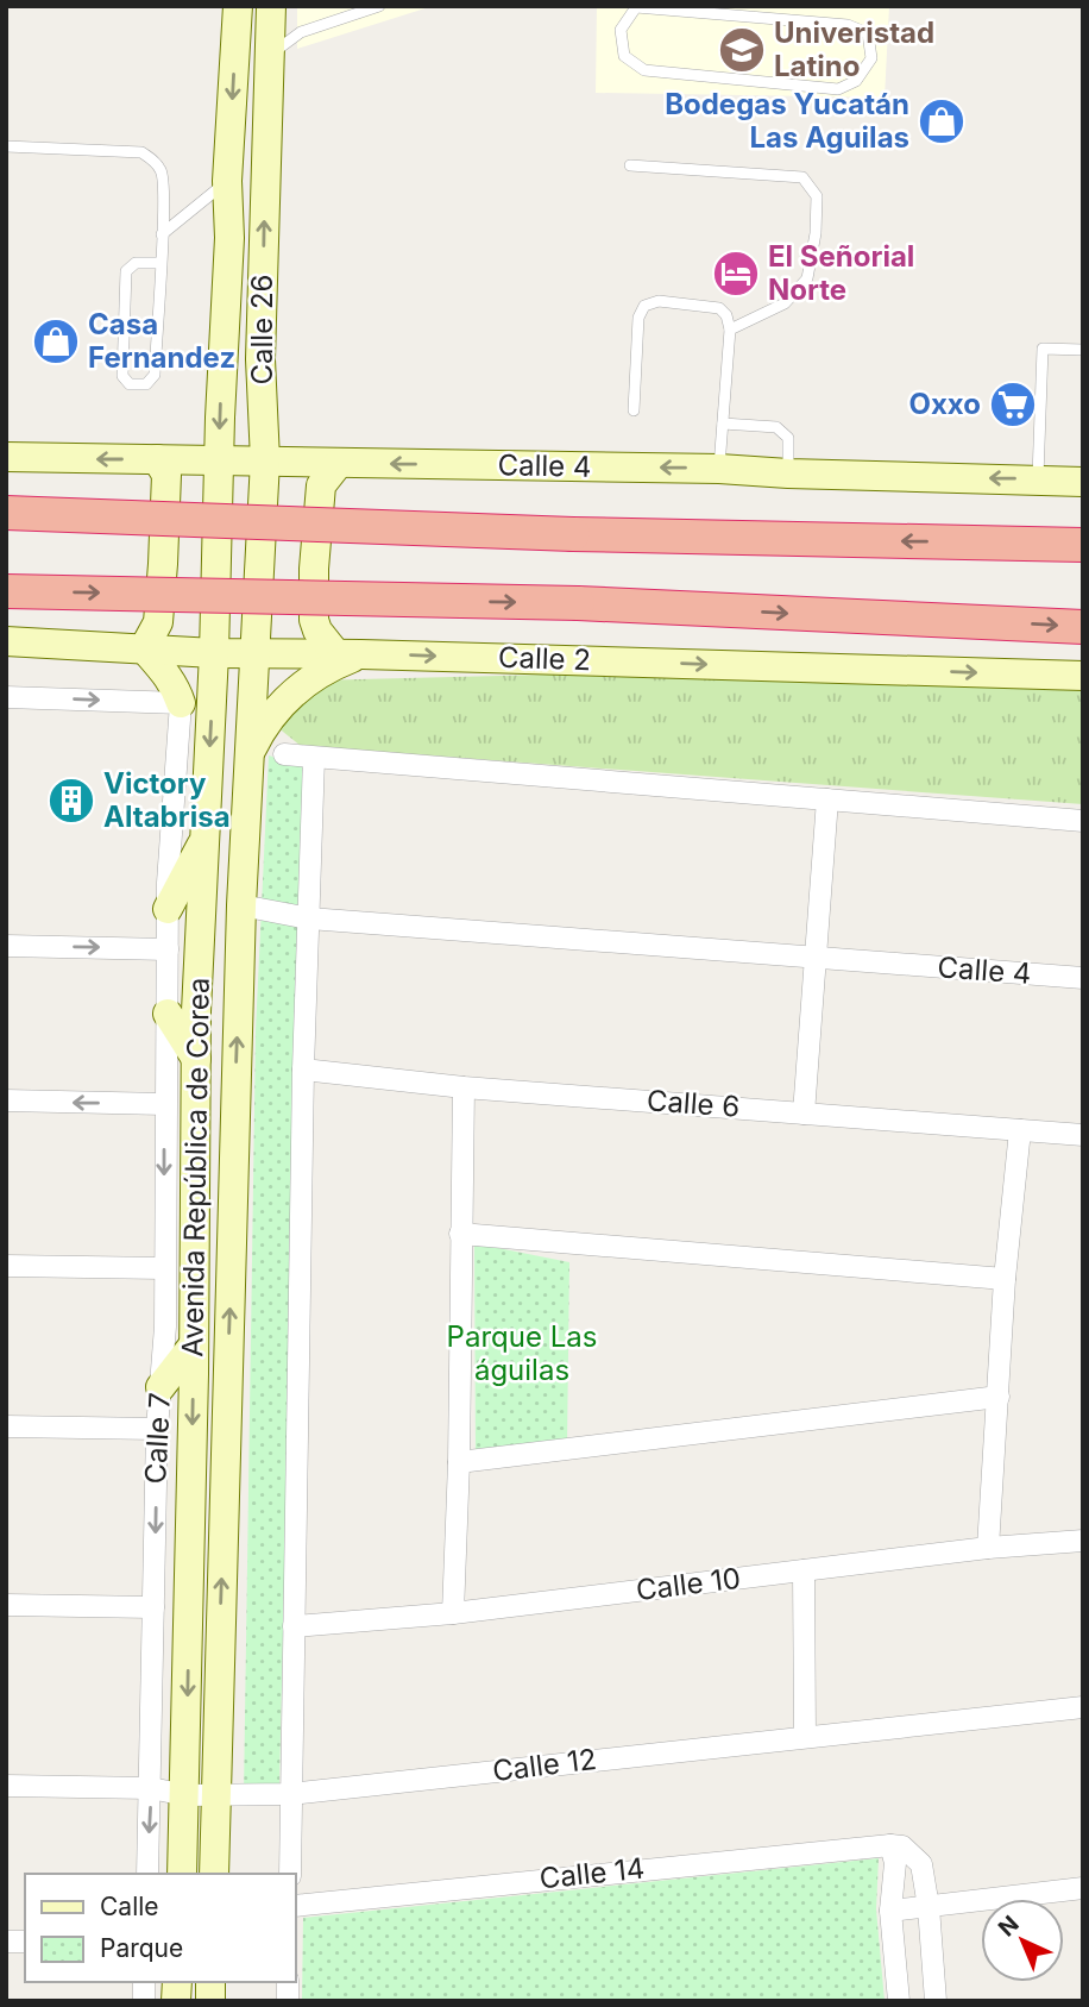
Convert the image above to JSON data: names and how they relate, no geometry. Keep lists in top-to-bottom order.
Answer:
{
  "streets": {
    "main road": [
      "Calle 26",
      "Calle 4",
      "Calle 2",
      "Avenida República de Corea"
    ],
    "street": [
      "Calle 6",
      "Calle 7",
      "Calle 10",
      "Calle 12",
      "Calle 14"
    ]
  },
  "crossings": [
    ["Calle 26", "Calle 4"],
    ["Calle 26", "Calle 2"],
    ["Calle 26", "Avenida República de Corea"],
    ["Calle 4", "Avenida República de Corea"],
    ["Calle 2", "Avenida República de Corea"],
    ["Avenida República de Corea", "Calle 12"],
    ["Calle 7", "Calle 12"]
  ],
  "one_way": ["Calle 4", "Calle 2"],
  "parks": ["Parque Las águilas"],
  "places": {
    "school or university": ["Univeristad Latino"],
    "shop": ["Bodegas Yucatán Las Aguilas", "Casa Fernandez"],
    "hotel": ["El Señorial Norte"],
    "supermarket": ["Oxxo"],
    "building": ["Victory Altabrisa"]
  },
  "legend": ["Calle", "Parque"],
  "north": "top left"
}
